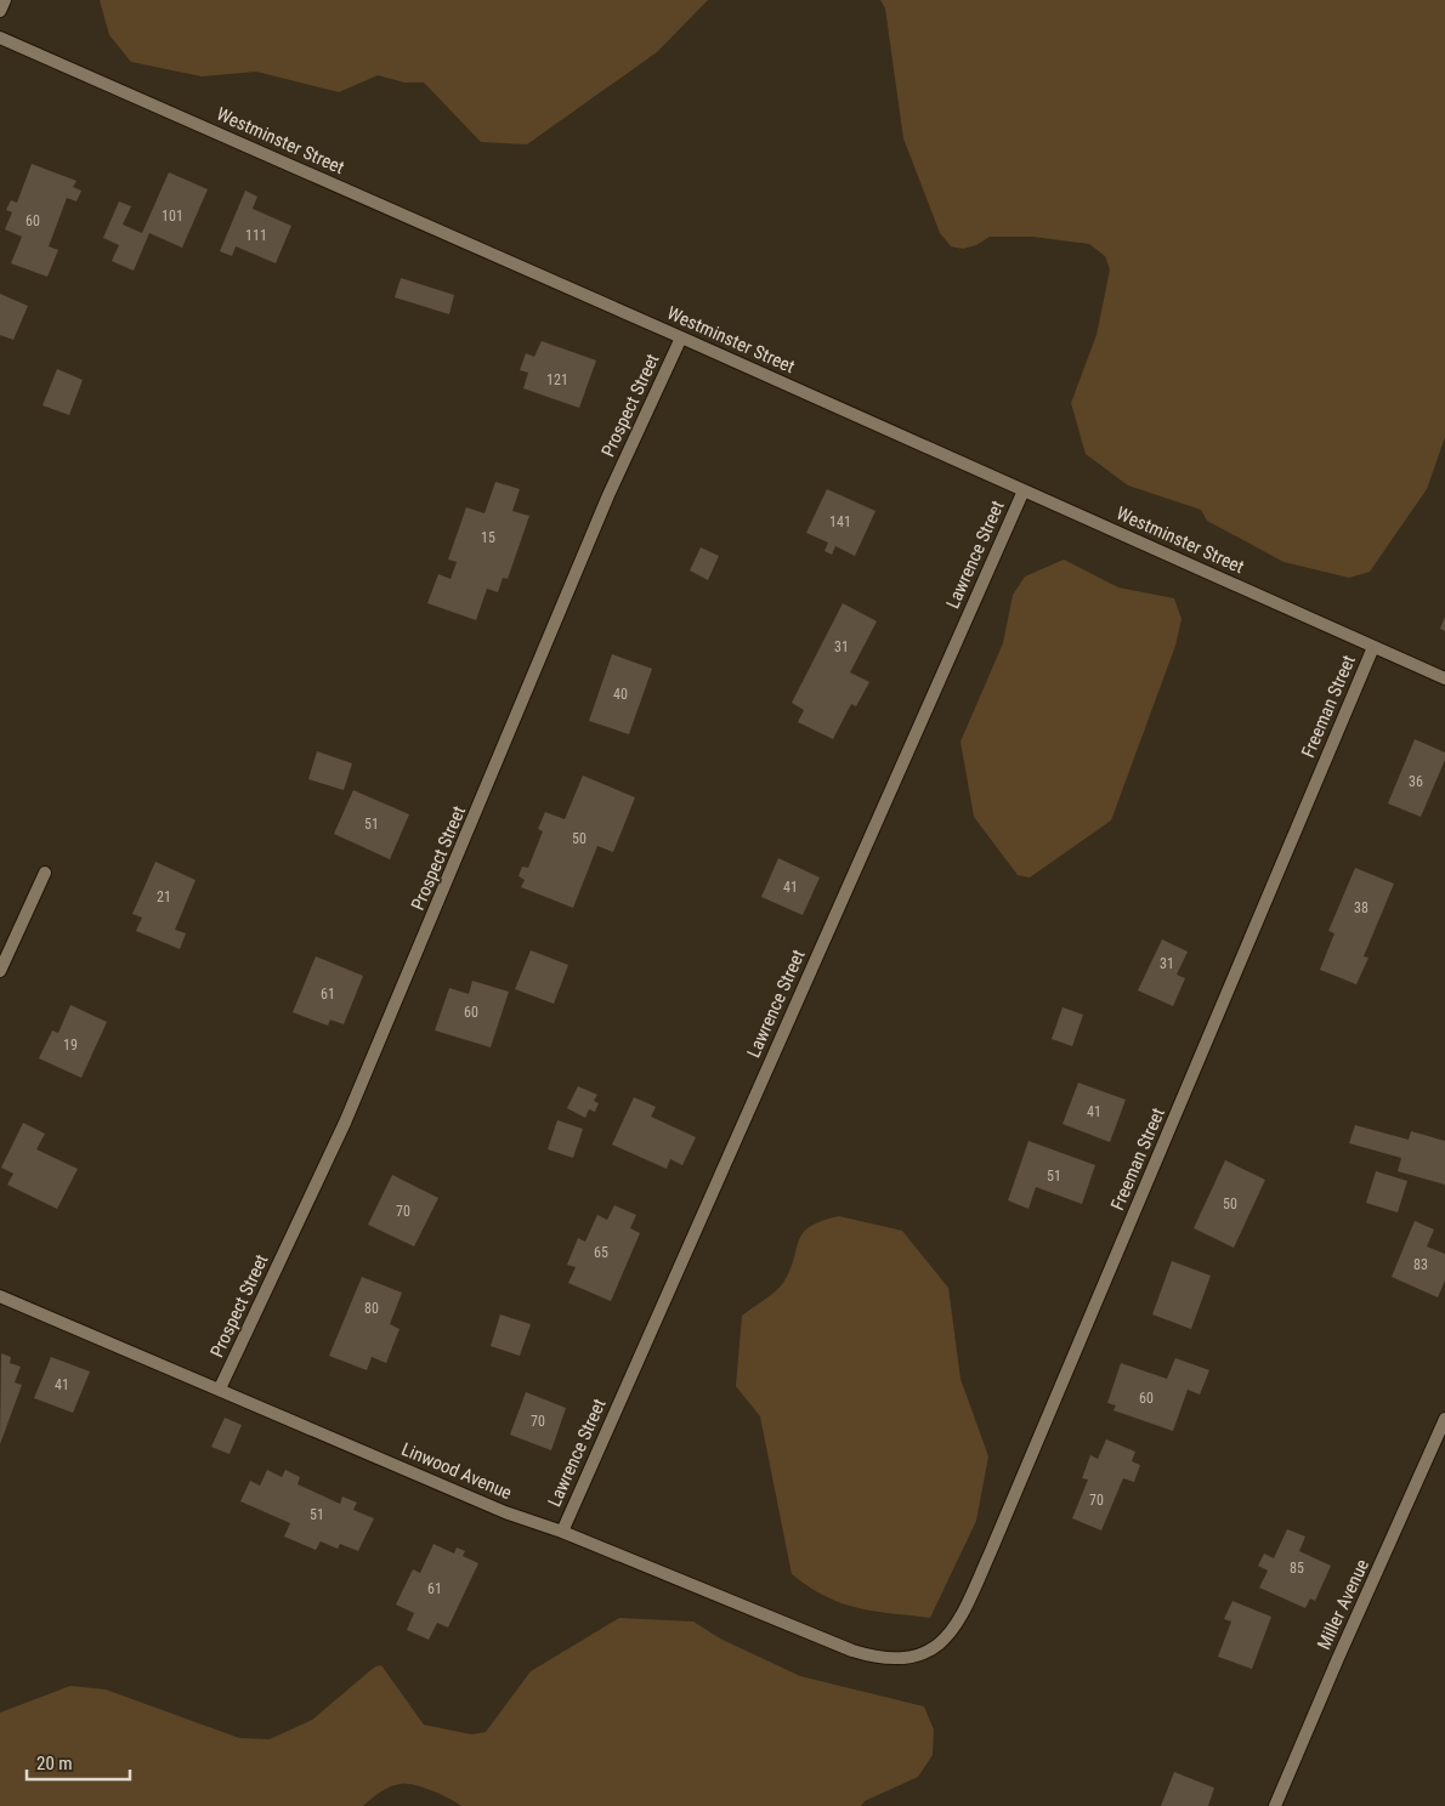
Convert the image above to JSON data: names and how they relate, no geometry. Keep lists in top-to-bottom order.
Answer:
{
  "streets": {
    "street": [
      "Westminster Street",
      "Prospect Street",
      "Lawrence Street",
      "Freeman Street",
      "Linwood Avenue",
      "Miller Avenue"
    ]
  },
  "crossings": [
    ["Westminster Street", "Prospect Street"],
    ["Westminster Street", "Lawrence Street"],
    ["Westminster Street", "Freeman Street"],
    ["Prospect Street", "Linwood Avenue"],
    ["Lawrence Street", "Linwood Avenue"],
    ["Freeman Street", "Linwood Avenue"]
  ],
  "house_numbers": [
    "101",
    "60",
    "111",
    "121",
    "141",
    "15",
    "31",
    "40",
    "36",
    "51",
    "50",
    "41",
    "21",
    "38",
    "31",
    "61",
    "60",
    "19",
    "41",
    "51",
    "50",
    "70",
    "65",
    "83",
    "80",
    "41",
    "60",
    "70",
    "70",
    "51",
    "85",
    "61"
  ],
  "scale_bar": "20 m"
}
